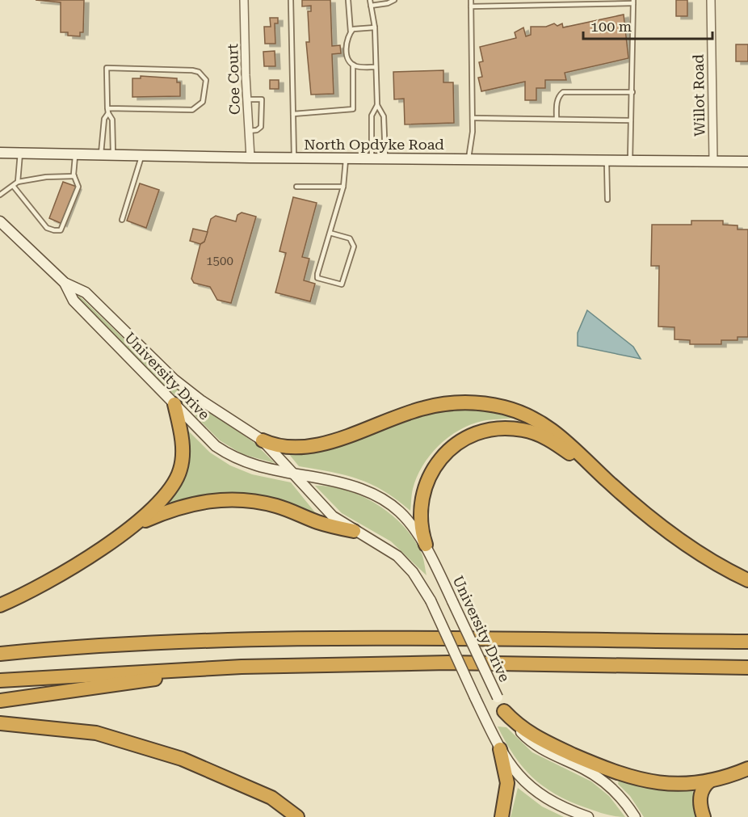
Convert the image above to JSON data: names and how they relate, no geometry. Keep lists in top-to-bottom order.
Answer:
{
  "streets": {
    "main road": ["North Opdyke Road", "University Drive"],
    "street": ["Coe Court", "Willot Road"]
  },
  "crossings": [
    ["Coe Court", "North Opdyke Road"],
    ["Willot Road", "North Opdyke Road"]
  ],
  "house_numbers": ["1500"],
  "scale_bar": "100 m"
}
